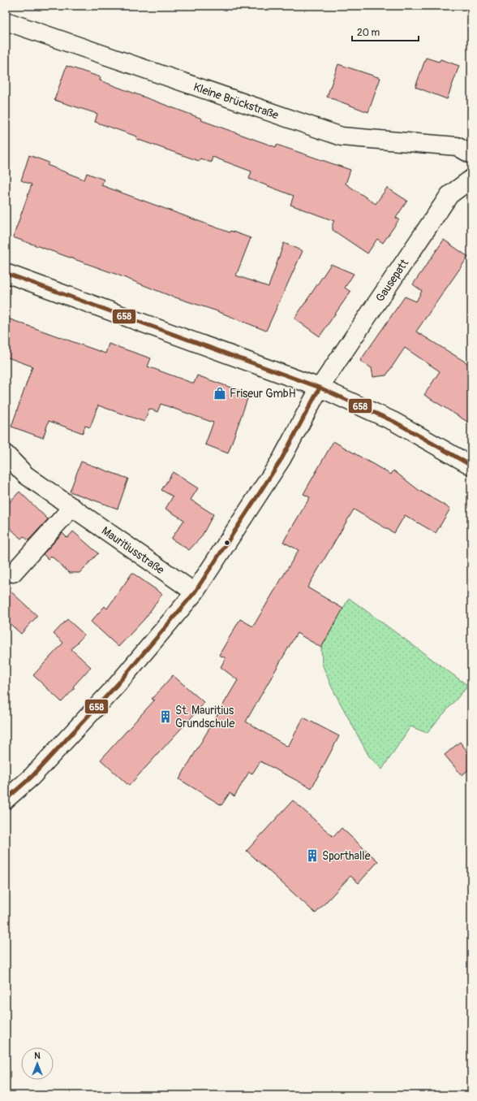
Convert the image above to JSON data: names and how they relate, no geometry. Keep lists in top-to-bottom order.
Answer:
{
  "streets": {
    "street": ["Kleine Brückstraße", "Gausepatt", "Mauritiusstraße"]
  },
  "places": {
    "shop": ["Friseur GmbH"],
    "building": ["St. Mauritius Grundschule", "Sporthalle"]
  },
  "lines": ["transit line 658"],
  "scale_bar": "20 m",
  "north": "top"
}
